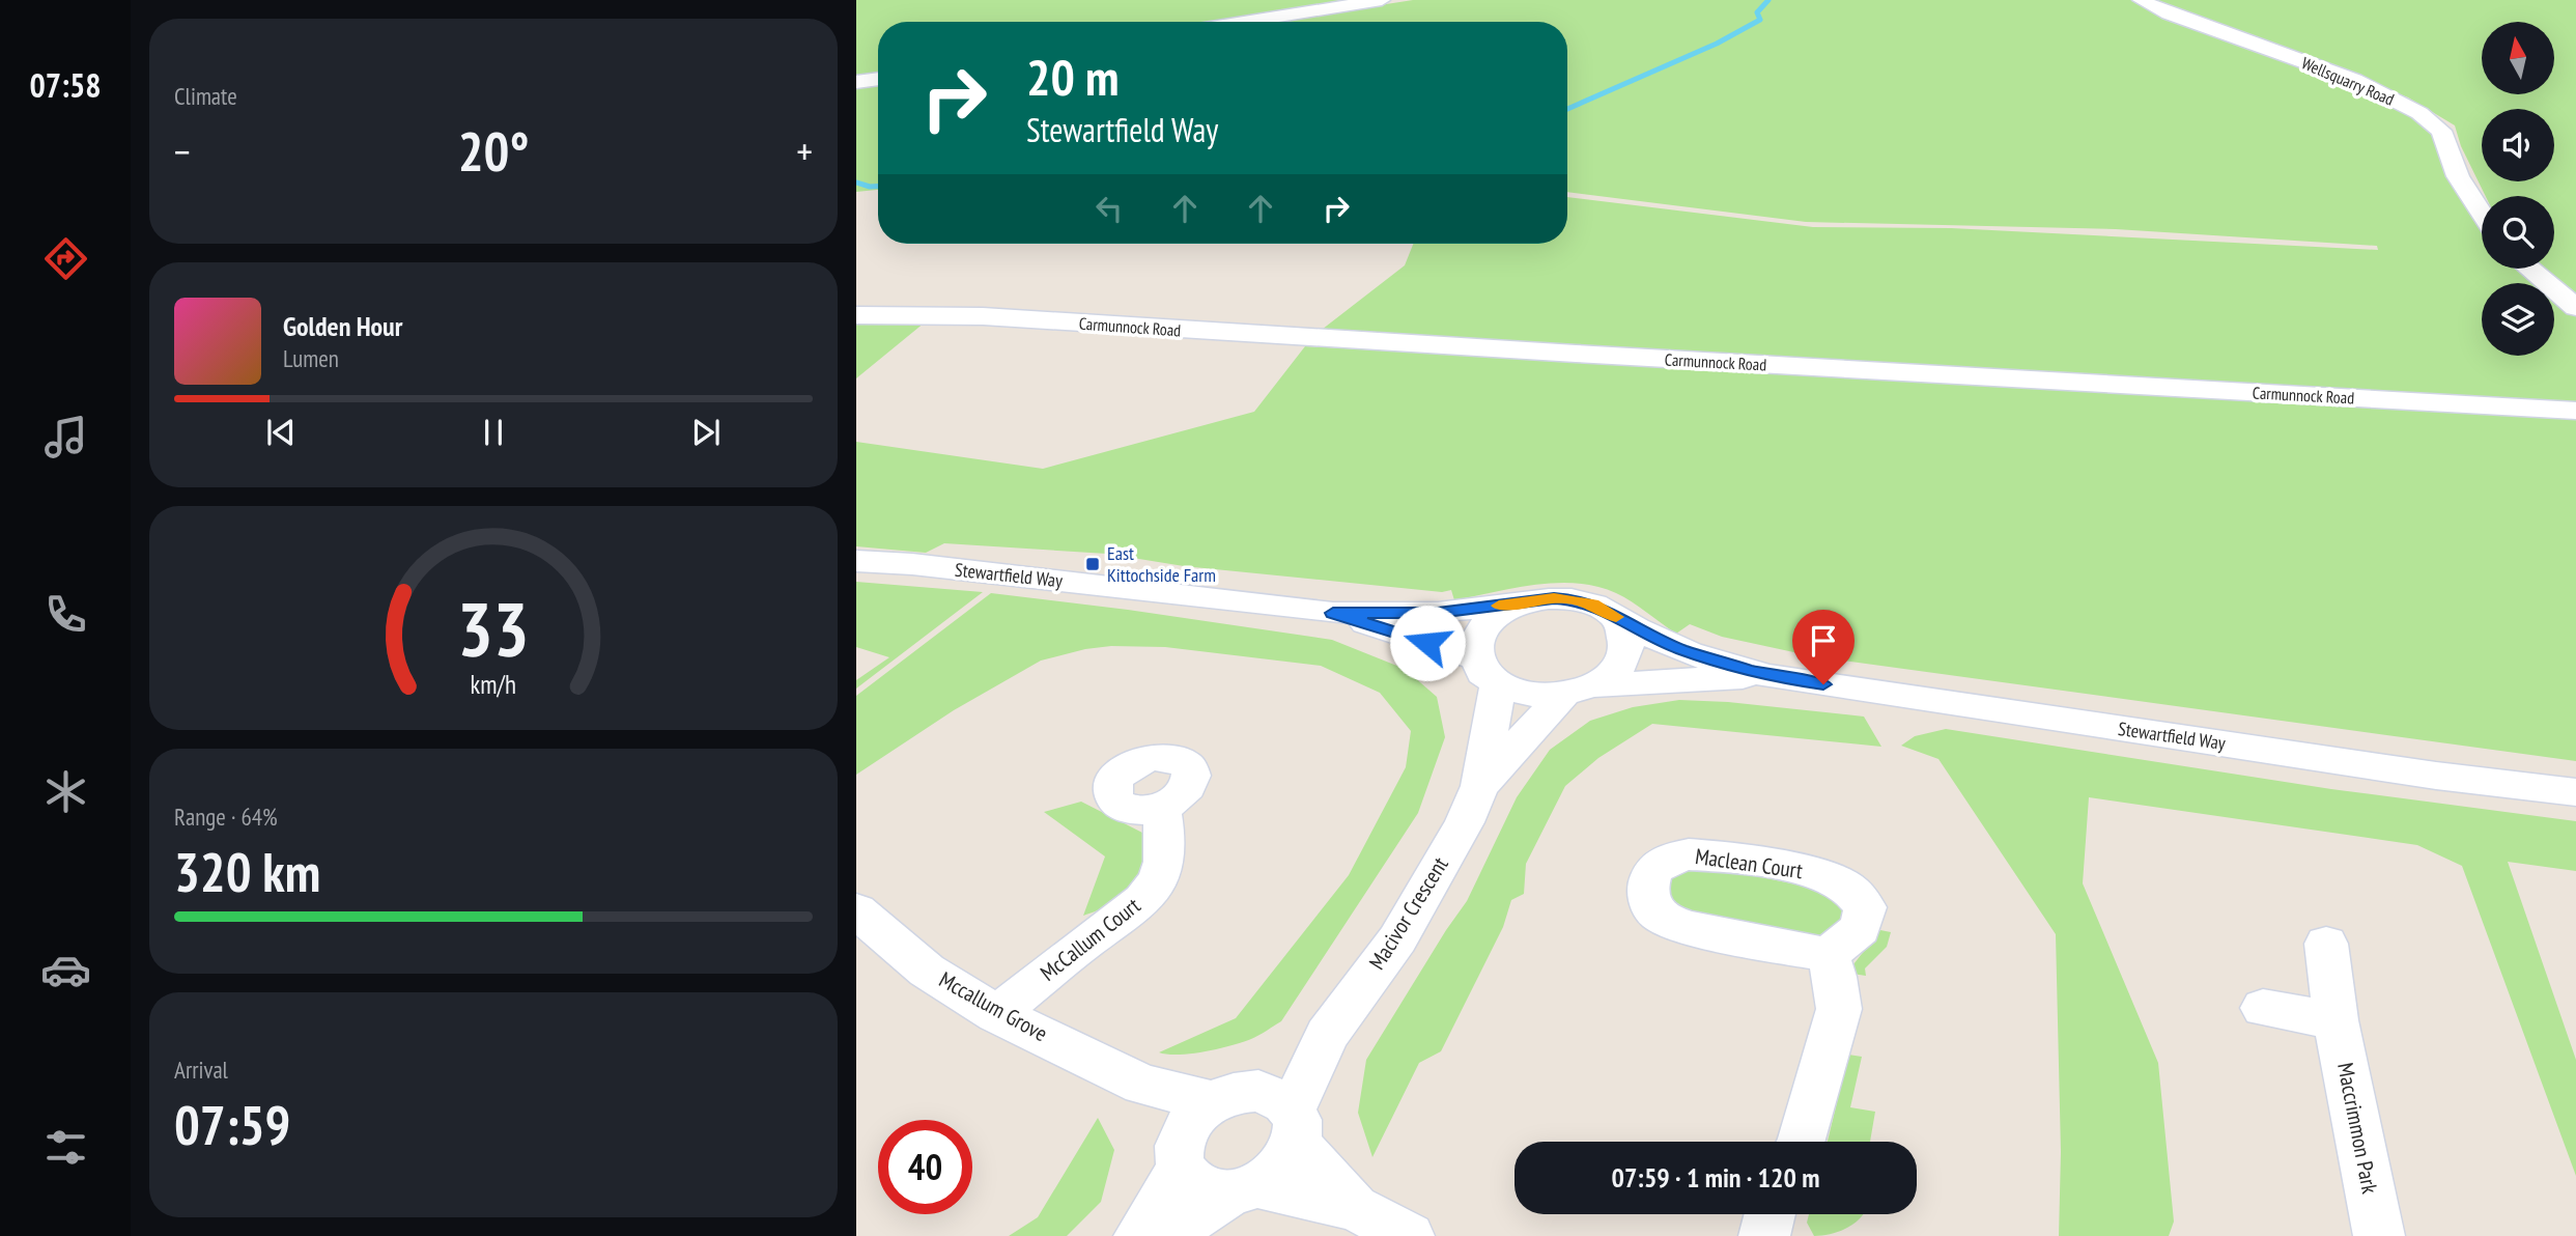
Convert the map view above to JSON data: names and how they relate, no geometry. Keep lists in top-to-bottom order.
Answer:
{
  "streets": {
    "street": [
      "Wellsquarry Road",
      "Carmunnock Road",
      "Stewartfield Way",
      "Macivor Crescent",
      "McCallum Court",
      "Mccallum Grove",
      "Maccrimmon Park"
    ]
  },
  "crossings": [
    ["Stewartfield Way", "Macivor Crescent"],
    ["Macivor Crescent", "Mccallum Grove"],
    ["McCallum Court", "Mccallum Grove"]
  ],
  "places": {
    "transit": ["East Kittochside Farm"]
  },
  "north": "top",
  "page": {
    "tabs": "07:58",
    "tile": [
      "Climate",
      ["Range · 64%", "320 km"],
      ["Arrival", "07:59"]
    ],
    "turn": ["20 m", "Stewartfield Way"],
    "heat": ["−", "20°", "+"],
    "song": ["Golden Hour", "Lumen"],
    "limit": "40",
    "trip": "07:59 · 1 min · 120 m",
    "gauge": ["33", "km/h"]
  }
}
